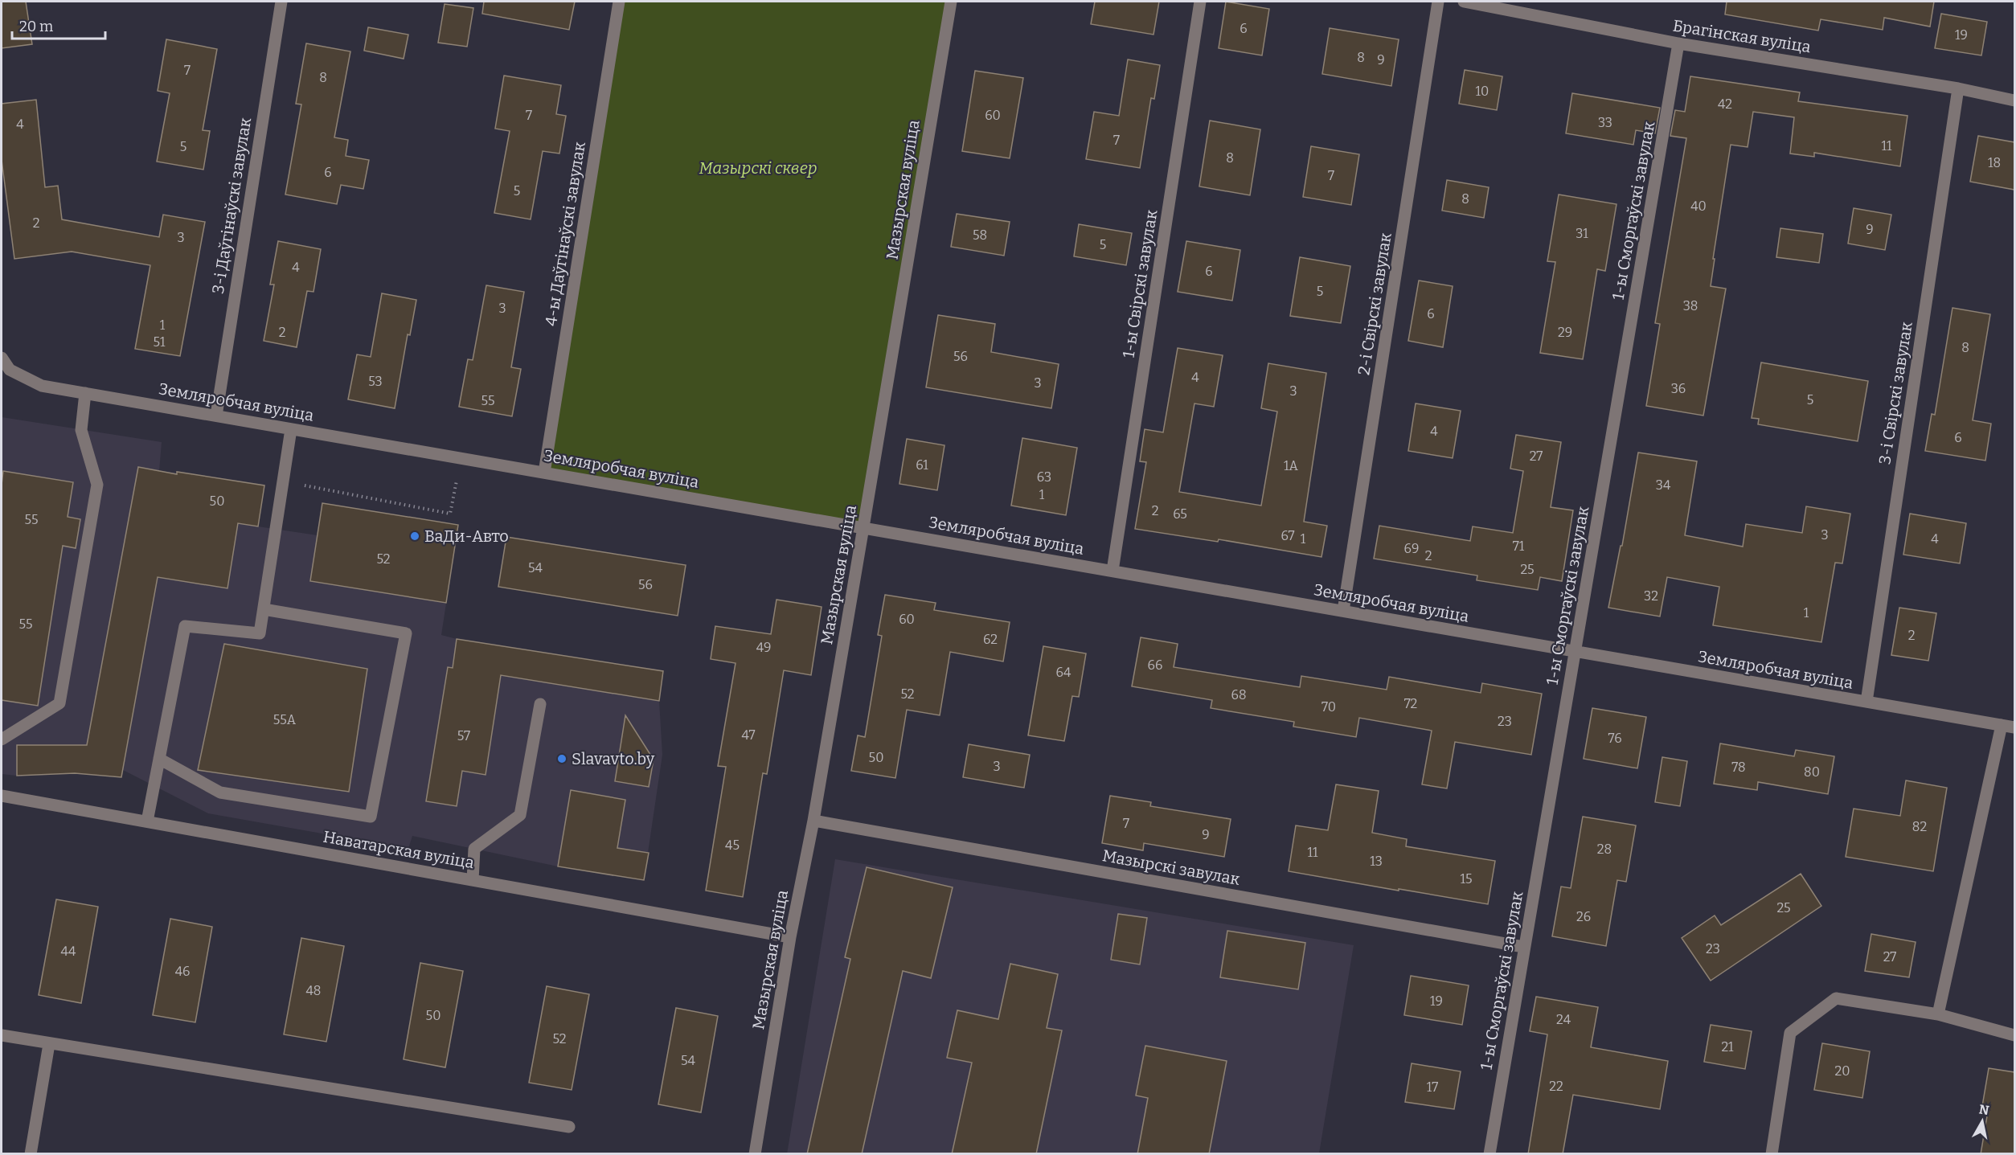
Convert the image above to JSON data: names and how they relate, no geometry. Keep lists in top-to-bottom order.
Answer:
{
  "streets": {
    "street": [
      "Брагінская вуліца",
      "Мазырская вуліца",
      "3-і Даўгінаўскі завулак",
      "1-ы Сморгаўскі завулак",
      "4-ы Даўгінаўскі завулак",
      "1-ы Свірскі завулак",
      "2-і Свірскі завулак",
      "3-і Свірскі завулак",
      "Земляробчая вуліца",
      "Наватарская вуліца",
      "Мазырскі завулак"
    ]
  },
  "crossings": [
    ["Брагінская вуліца", "1-ы Сморгаўскі завулак"],
    ["Брагінская вуліца", "3-і Свірскі завулак"],
    ["Мазырская вуліца", "Земляробчая вуліца"],
    ["Мазырская вуліца", "Наватарская вуліца"],
    ["Мазырская вуліца", "Мазырскі завулак"],
    ["3-і Даўгінаўскі завулак", "Земляробчая вуліца"],
    ["1-ы Сморгаўскі завулак", "Земляробчая вуліца"],
    ["1-ы Сморгаўскі завулак", "Мазырскі завулак"],
    ["4-ы Даўгінаўскі завулак", "Земляробчая вуліца"],
    ["1-ы Свірскі завулак", "Земляробчая вуліца"],
    ["2-і Свірскі завулак", "Земляробчая вуліца"],
    ["3-і Свірскі завулак", "Земляробчая вуліца"]
  ],
  "parks": ["Мазырскі сквер"],
  "places": ["ВаДи-Авто", "Slavavto.by"],
  "house_numbers": [
    "6",
    "19",
    "8",
    "9",
    "7",
    "8",
    "10",
    "42",
    "7",
    "60",
    "33",
    "4",
    "7",
    "11",
    "5",
    "8",
    "18",
    "6",
    "7",
    "5",
    "8",
    "40",
    "2",
    "9",
    "31",
    "58",
    "3",
    "5",
    "4",
    "6",
    "5",
    "38",
    "3",
    "6",
    "1",
    "2",
    "29",
    "51",
    "8",
    "56",
    "4",
    "53",
    "3",
    "36",
    "3",
    "5",
    "55",
    "4",
    "6",
    "27",
    "61",
    "1А",
    "63",
    "34",
    "1",
    "50",
    "2",
    "65",
    "55",
    "3",
    "67",
    "1",
    "4",
    "71",
    "69",
    "2",
    "52",
    "54",
    "25",
    "56",
    "32",
    "1",
    "60",
    "55",
    "2",
    "62",
    "49",
    "66",
    "64",
    "52",
    "68",
    "72",
    "70",
    "55А",
    "23",
    "47",
    "57",
    "76",
    "50",
    "3",
    "78",
    "80",
    "7",
    "82",
    "9",
    "45",
    "28",
    "11",
    "13",
    "15",
    "25",
    "26",
    "23",
    "44",
    "27",
    "46",
    "48",
    "19",
    "50",
    "24",
    "52",
    "21",
    "54",
    "20",
    "22",
    "17"
  ],
  "scale_bar": "20 m",
  "north": "top"
}
